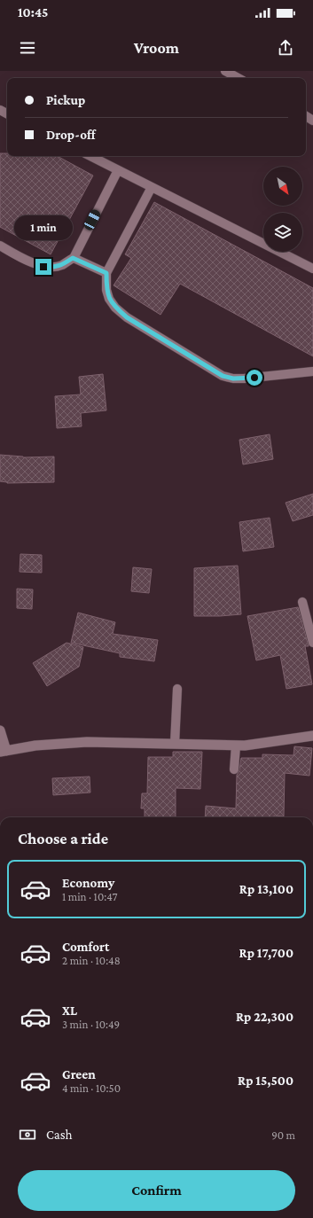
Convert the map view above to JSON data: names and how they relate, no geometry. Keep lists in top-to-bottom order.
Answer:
{
  "north": "bottom right",
  "page": {
    "status": "10:45",
    "header": "Vroom",
    "banner": ["Pickup", "Drop-off"],
    "bubble": "1 min",
    "heading": "Choose a ride",
    "list": [
      {
        "name": "Economy",
        "note": "1 min · 10:47",
        "value": "Rp 13,100"
      },
      {
        "name": "Comfort",
        "note": "2 min · 10:48",
        "value": "Rp 17,700"
      },
      {
        "name": "XL",
        "note": "3 min · 10:49",
        "value": "Rp 22,300"
      },
      {
        "name": "Green",
        "note": "4 min · 10:50",
        "value": "Rp 15,500"
      }
    ],
    "pay": ["Cash", "90 m"],
    "buttons": "Confirm"
  }
}
